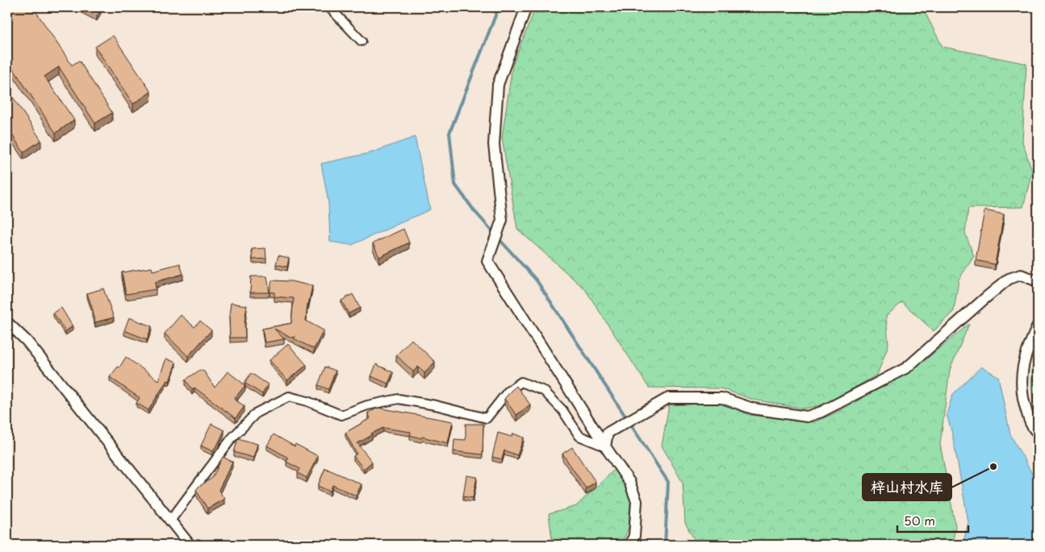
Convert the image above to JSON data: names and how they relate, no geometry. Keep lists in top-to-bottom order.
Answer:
{
  "places": ["梓山村水库"],
  "scale_bar": "50 m"
}
